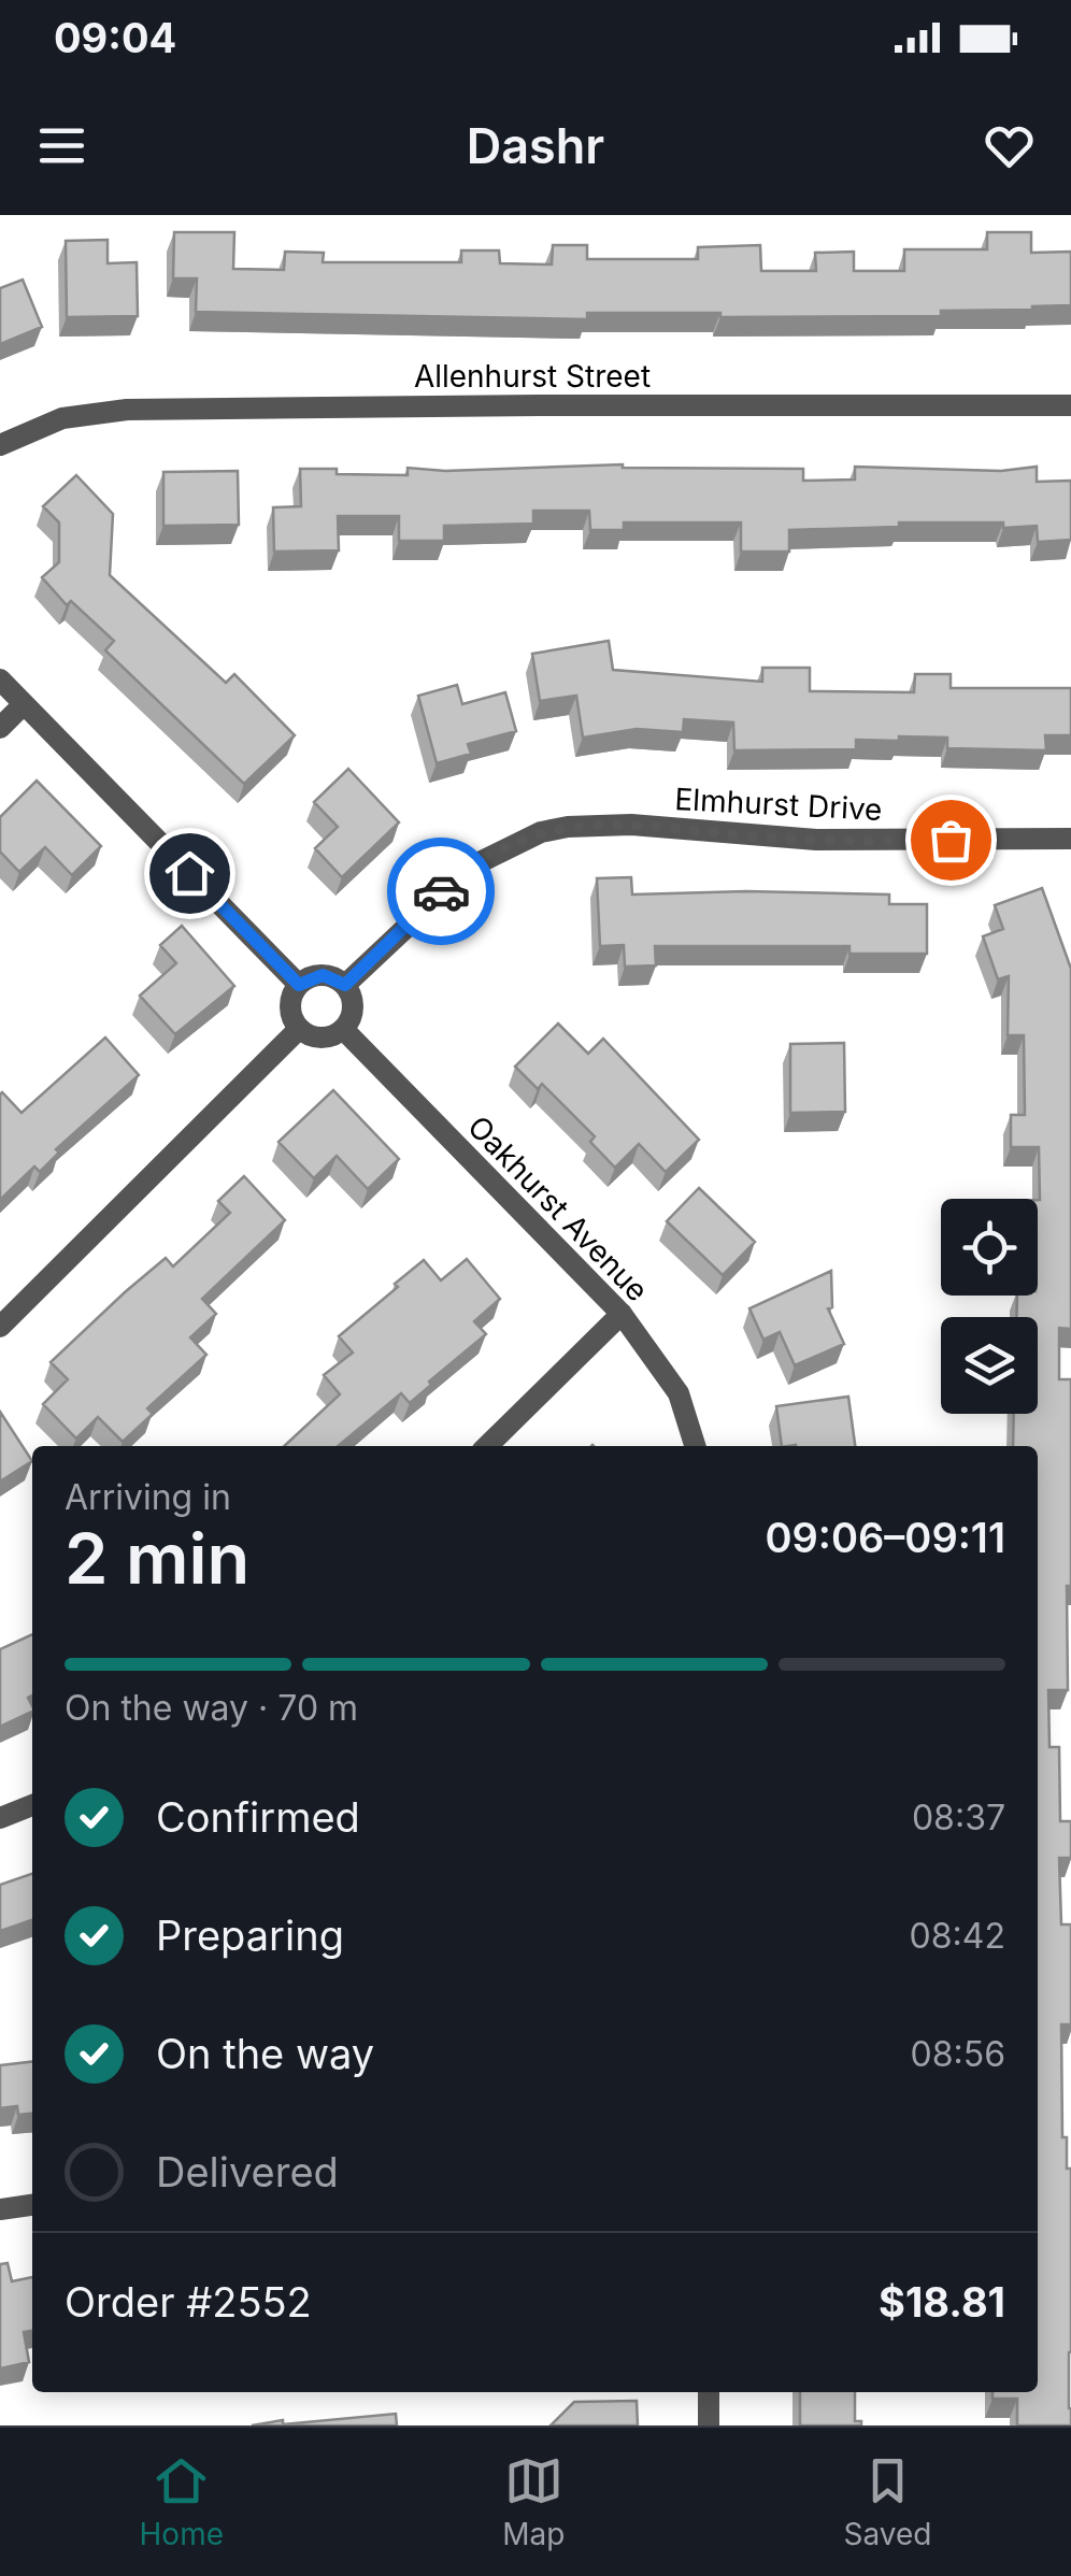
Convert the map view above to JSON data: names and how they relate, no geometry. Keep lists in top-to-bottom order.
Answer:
{
  "streets": {
    "street": ["Allenhurst Street", "Elmhurst Drive", "Oakhurst Avenue"]
  },
  "crossings": [
    ["Elmhurst Drive", "Oakhurst Avenue"]
  ],
  "page": {
    "status": "09:04",
    "header": "Dashr",
    "heading": ["2 min", "Arriving in", "09:06–09:11"],
    "panel": ["Order #2552", "$18.81"],
    "bar": "On the way · 70 m",
    "list": [
      ["Confirmed", "08:37"],
      ["Preparing", "08:42"],
      ["On the way", "08:56"],
      "Delivered"
    ],
    "tabs": ["Home", "Map", "Saved"]
  }
}
